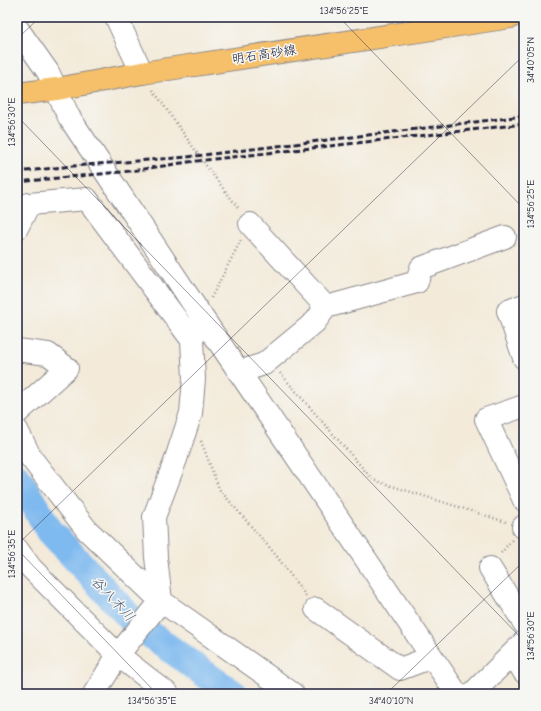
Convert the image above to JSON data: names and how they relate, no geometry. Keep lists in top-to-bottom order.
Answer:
{
  "streets": {
    "main road": ["明石高砂線"]
  },
  "water": ["谷八木川"],
  "coordinates": [
    "134°56'25\"E",
    "34°40'05\"N",
    "134°56'30\"E",
    "134°56'35\"E",
    "34°40'10\"N"
  ]
}
